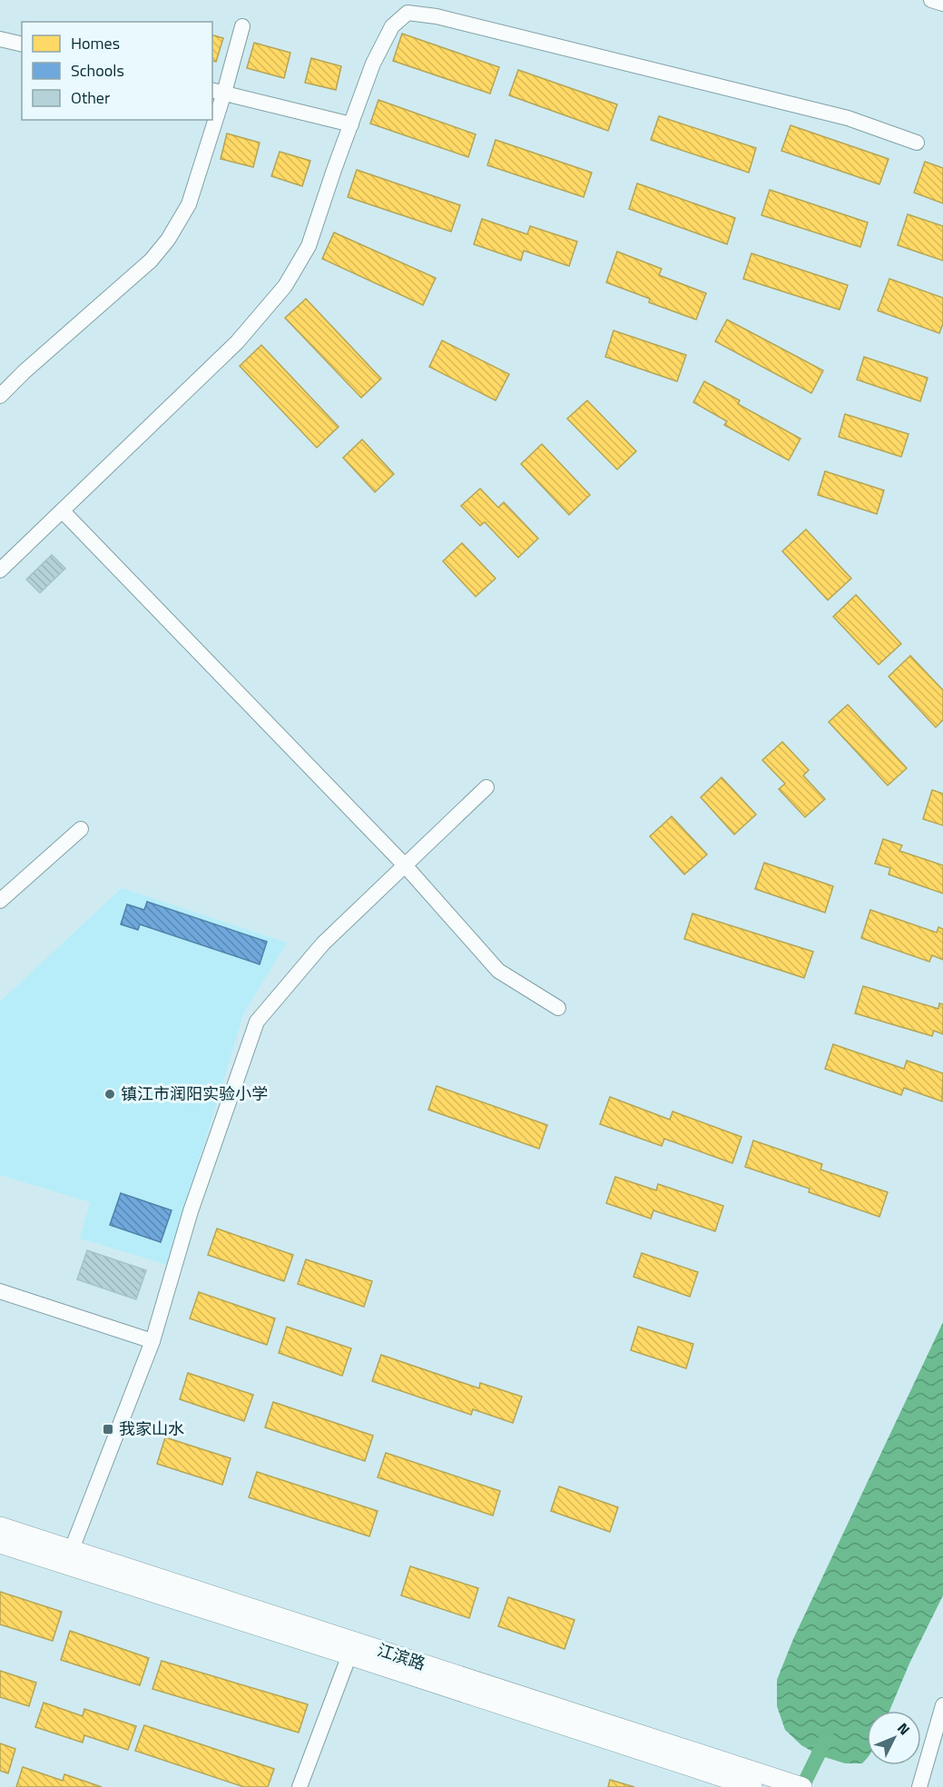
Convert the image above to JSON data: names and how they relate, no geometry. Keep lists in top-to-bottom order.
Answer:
{
  "streets": {
    "main road": ["江滨路"]
  },
  "places": {
    "other": ["镇江市润阳实验小学"],
    "transit": ["我家山水"]
  },
  "legend": ["Homes", "Schools", "Other"],
  "north": "top right"
}
